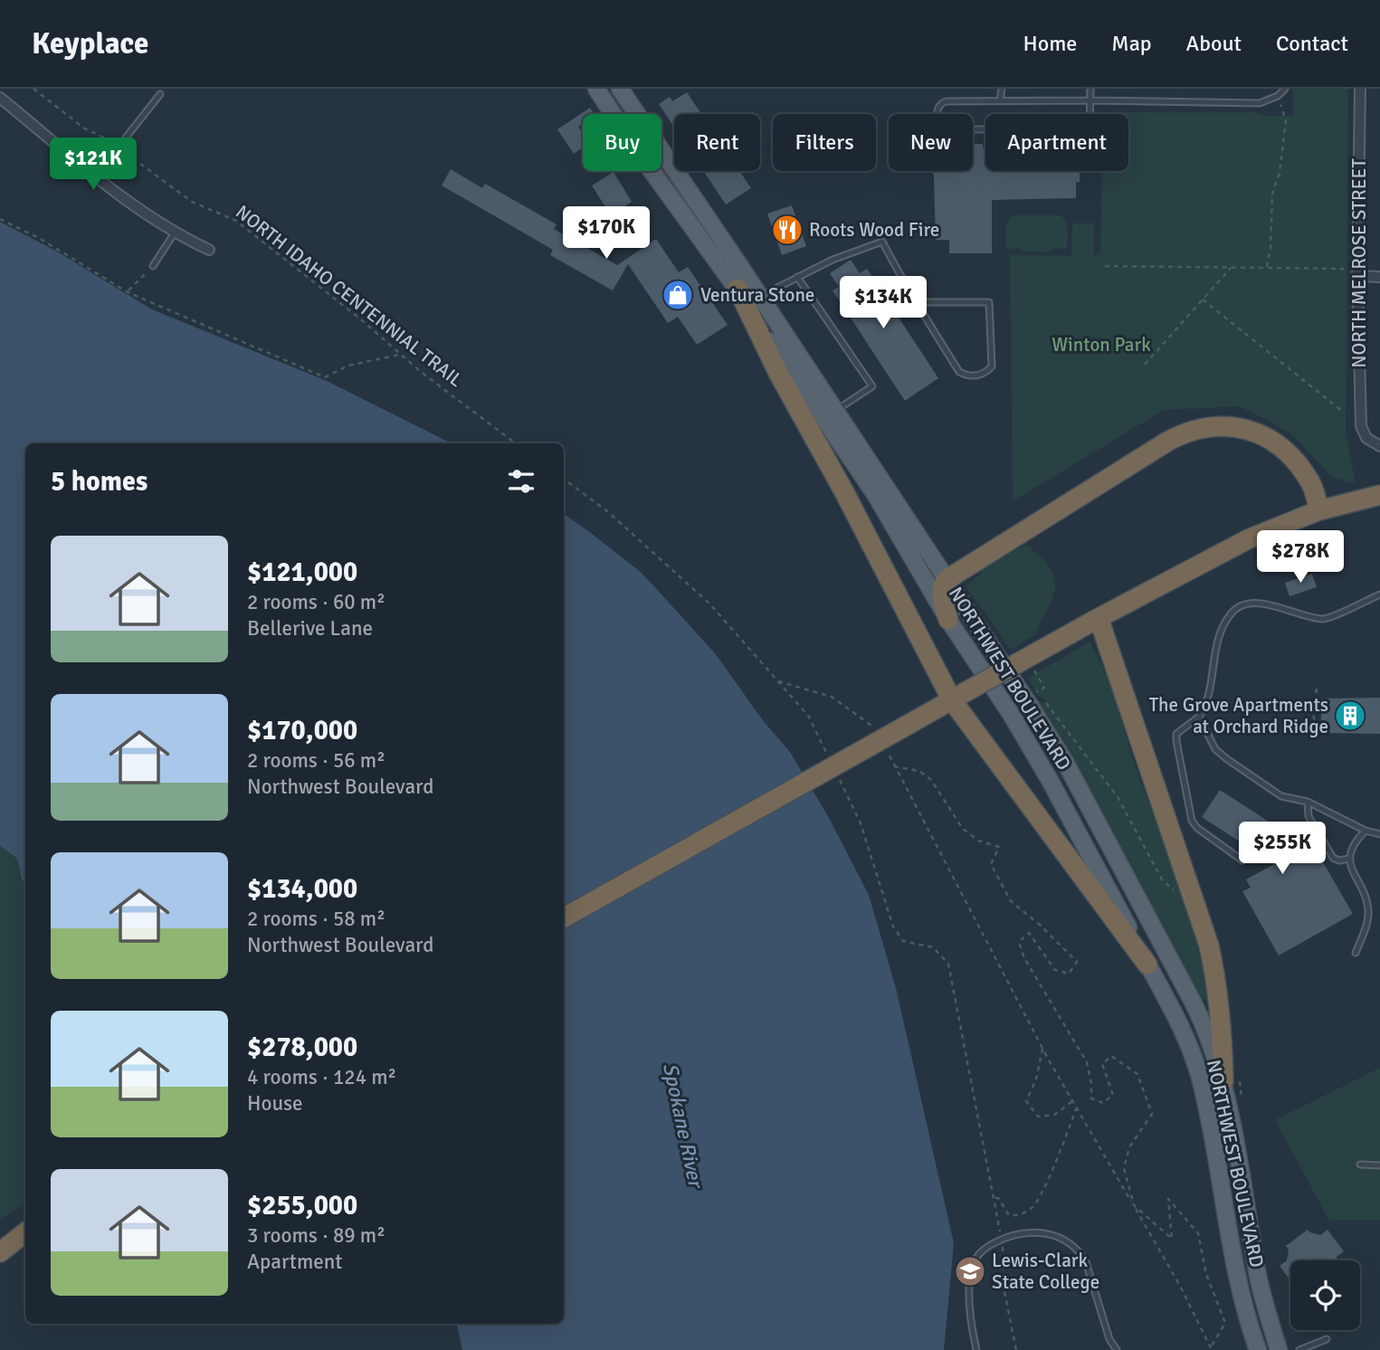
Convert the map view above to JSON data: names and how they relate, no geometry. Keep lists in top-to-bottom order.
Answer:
{
  "streets": {
    "main road": ["NORTHWEST BOULEVARD"],
    "street": ["NORTH MELROSE STREET"],
    "path": ["NORTH IDAHO CENTENNIAL TRAIL"]
  },
  "water": ["Spokane River"],
  "parks": ["Winton Park"],
  "places": {
    "restaurant": ["Roots Wood Fire"],
    "shop": ["Ventura Stone"],
    "building": ["The Grove Apartments at Orchard Ridge"],
    "school or university": ["Lewis-Clark State College"]
  },
  "page": {
    "header": "Keyplace",
    "nav": [
      "Home",
      "Map",
      "About",
      "Contact"
    ],
    "chip": [
      "Buy",
      "Rent",
      "Filters",
      "New",
      "Apartment"
    ],
    "price": [
      "$121K",
      "$170K",
      "$134K",
      "$278K",
      "$255K"
    ],
    "heading": "5 homes",
    "list": [
      {
        "name": "$121,000",
        "note": "2 rooms · 60 m² · Bellerive Lane"
      },
      {
        "name": "$170,000",
        "note": "2 rooms · 56 m² · Northwest Boulevard"
      },
      {
        "name": "$134,000",
        "note": "2 rooms · 58 m² · Northwest Boulevard"
      },
      {
        "name": "$278,000",
        "note": "4 rooms · 124 m² · House"
      },
      {
        "name": "$255,000",
        "note": "3 rooms · 89 m² · Apartment"
      }
    ]
  }
}
